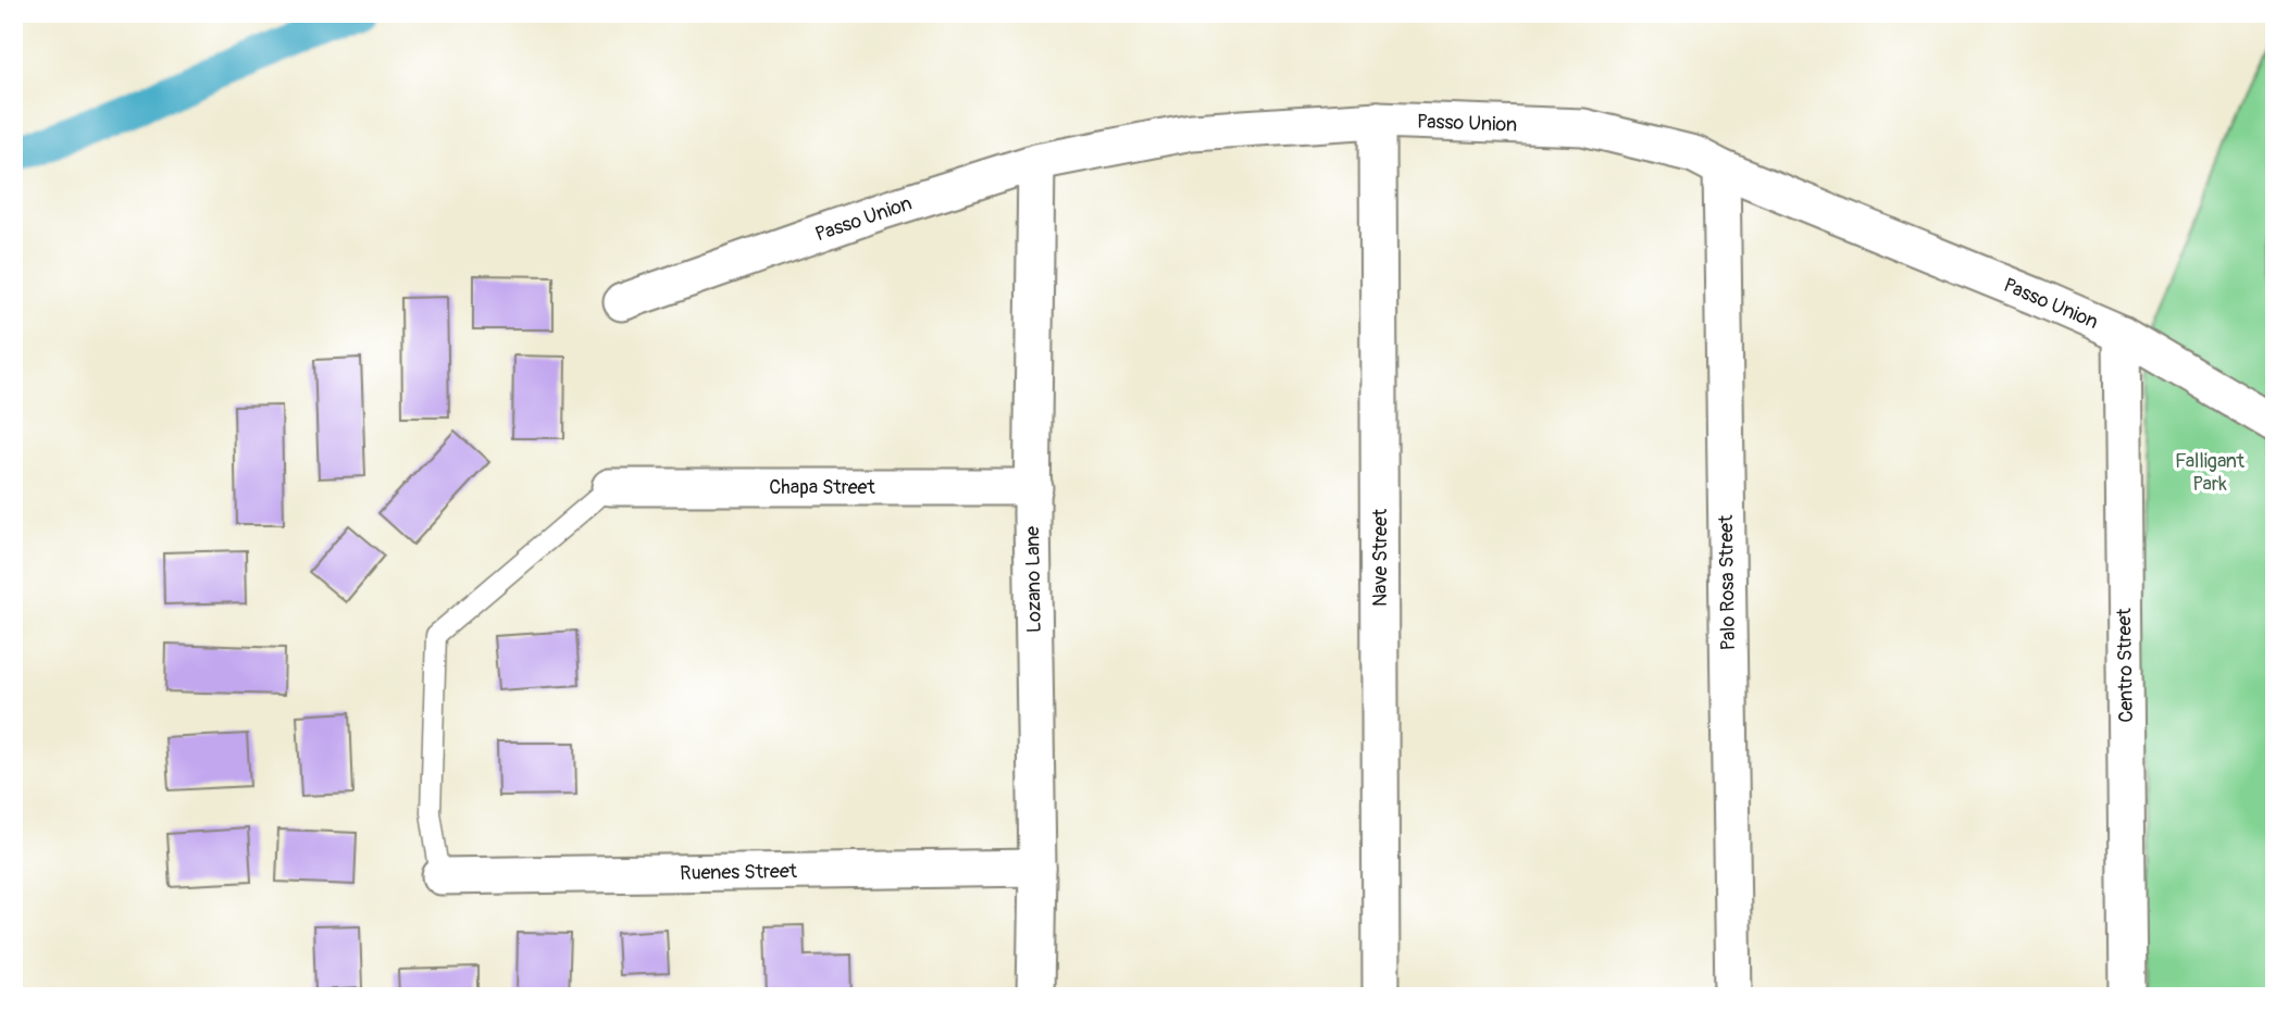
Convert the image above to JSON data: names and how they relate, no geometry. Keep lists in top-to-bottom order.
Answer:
{
  "streets": {
    "street": [
      "Passo Union",
      "Chapa Street",
      "Nave Street",
      "Lozano Lane",
      "Palo Rosa Street",
      "Centro Street",
      "Ruenes Street"
    ]
  },
  "crossings": [
    ["Passo Union", "Nave Street"],
    ["Passo Union", "Lozano Lane"],
    ["Passo Union", "Palo Rosa Street"],
    ["Passo Union", "Centro Street"],
    ["Chapa Street", "Lozano Lane"],
    ["Lozano Lane", "Ruenes Street"]
  ],
  "parks": ["Falligant Park"]
}
